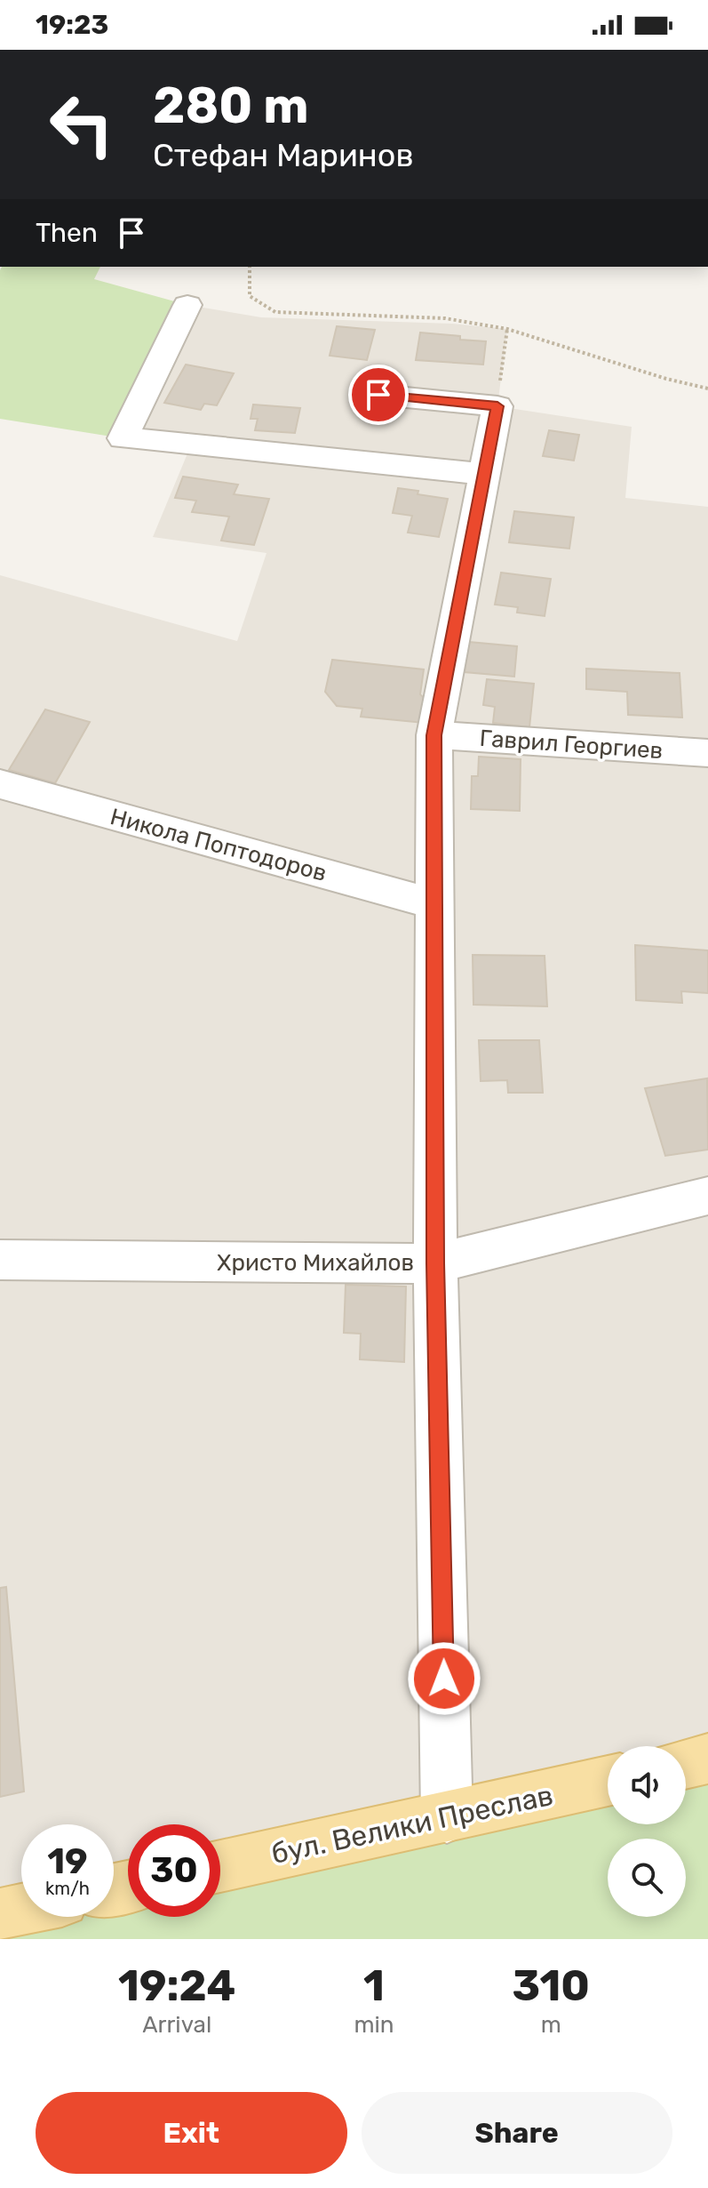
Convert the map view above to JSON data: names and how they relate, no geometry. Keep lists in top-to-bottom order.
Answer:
{
  "streets": {
    "main road": ["бул. Велики Преслав"],
    "street": ["Гаврил Георгиев", "Никола Поптодоров", "Христо Михайлов"]
  },
  "page": {
    "status": "19:23",
    "turn": ["280 m", "Стефан Маринов"],
    "then": "Then",
    "speed": "19 km/h",
    "limit": "30",
    "eta": [
      "19:24",
      "Arrival",
      "1",
      "min",
      "310",
      "m"
    ],
    "buttons": ["Exit", "Share"]
  }
}
